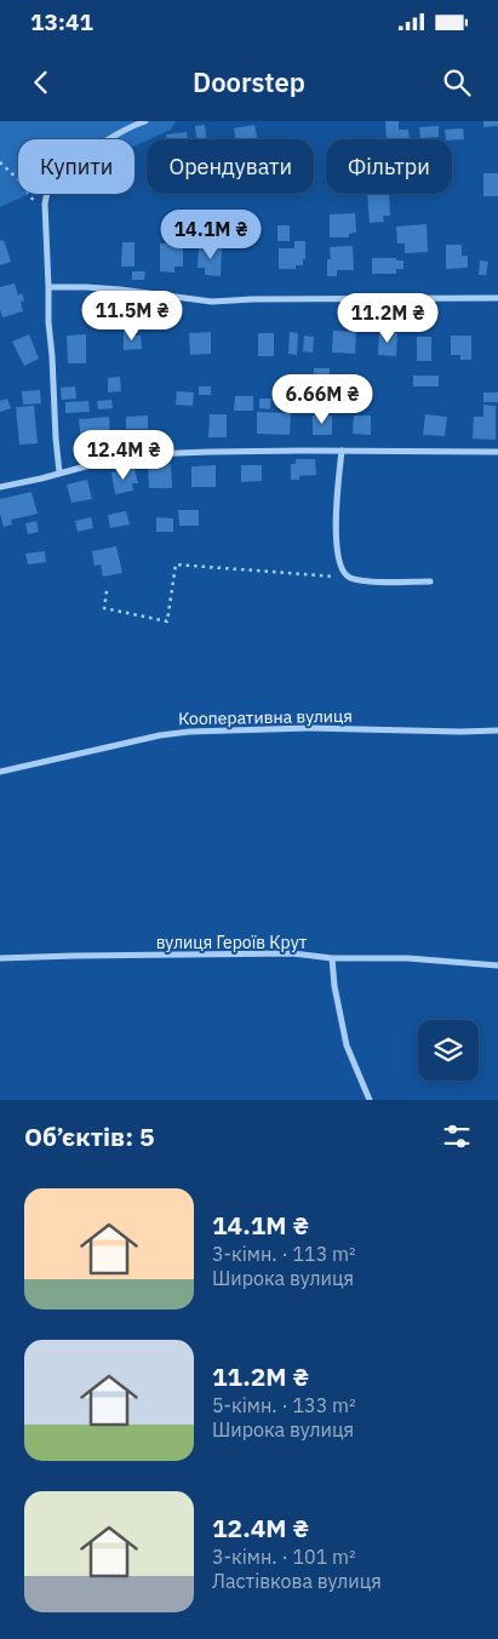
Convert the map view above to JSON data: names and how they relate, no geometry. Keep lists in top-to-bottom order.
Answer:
{
  "streets": {
    "street": ["Кооперативна вулиця", "вулиця Героїв Крут"]
  },
  "page": {
    "status": "13:41",
    "header": "Doorstep",
    "chip": ["Купити", "Орендувати", "Фільтри"],
    "price": [
      "14.1M ₴",
      "11.5M ₴",
      "11.2M ₴",
      "6.66M ₴",
      "12.4M ₴"
    ],
    "heading": "Об’єктів: 5",
    "list": [
      {
        "name": "14.1M ₴",
        "note": "3-кімн. · 113 m² · Широка вулиця"
      },
      {
        "name": "11.2M ₴",
        "note": "5-кімн. · 133 m² · Широка вулиця"
      },
      {
        "name": "12.4M ₴",
        "note": "3-кімн. · 101 m² · Ластівкова вулиця"
      }
    ]
  }
}
